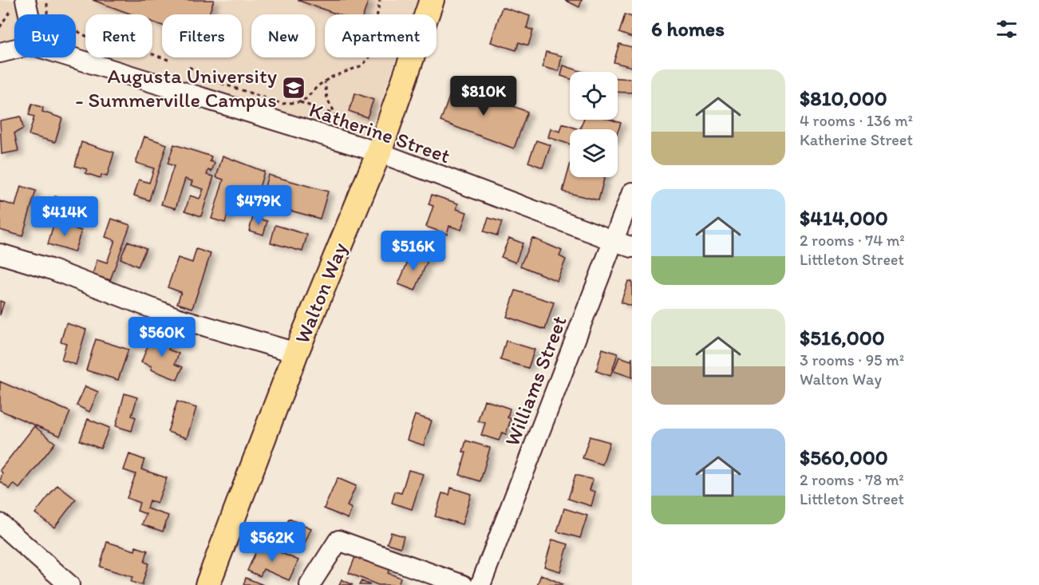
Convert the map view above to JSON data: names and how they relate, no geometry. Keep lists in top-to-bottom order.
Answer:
{
  "streets": {
    "main road": ["Walton Way"],
    "street": ["Katherine Street", "Williams Street"]
  },
  "crossings": [
    ["Katherine Street", "Walton Way"],
    ["Katherine Street", "Williams Street"]
  ],
  "places": {
    "school or university": ["Augusta University - Summerville Campus"]
  },
  "page": {
    "heading": "6 homes",
    "chip": [
      "Buy",
      "Rent",
      "Filters",
      "New",
      "Apartment"
    ],
    "list": [
      {
        "name": "$810,000",
        "note": "4 rooms · 136 m² · Katherine Street"
      },
      {
        "name": "$414,000",
        "note": "2 rooms · 74 m² · Littleton Street"
      },
      {
        "name": "$516,000",
        "note": "3 rooms · 95 m² · Walton Way"
      },
      {
        "name": "$560,000",
        "note": "2 rooms · 78 m² · Littleton Street"
      }
    ],
    "price": [
      "$810K",
      "$479K",
      "$414K",
      "$516K",
      "$560K",
      "$562K"
    ]
  }
}
